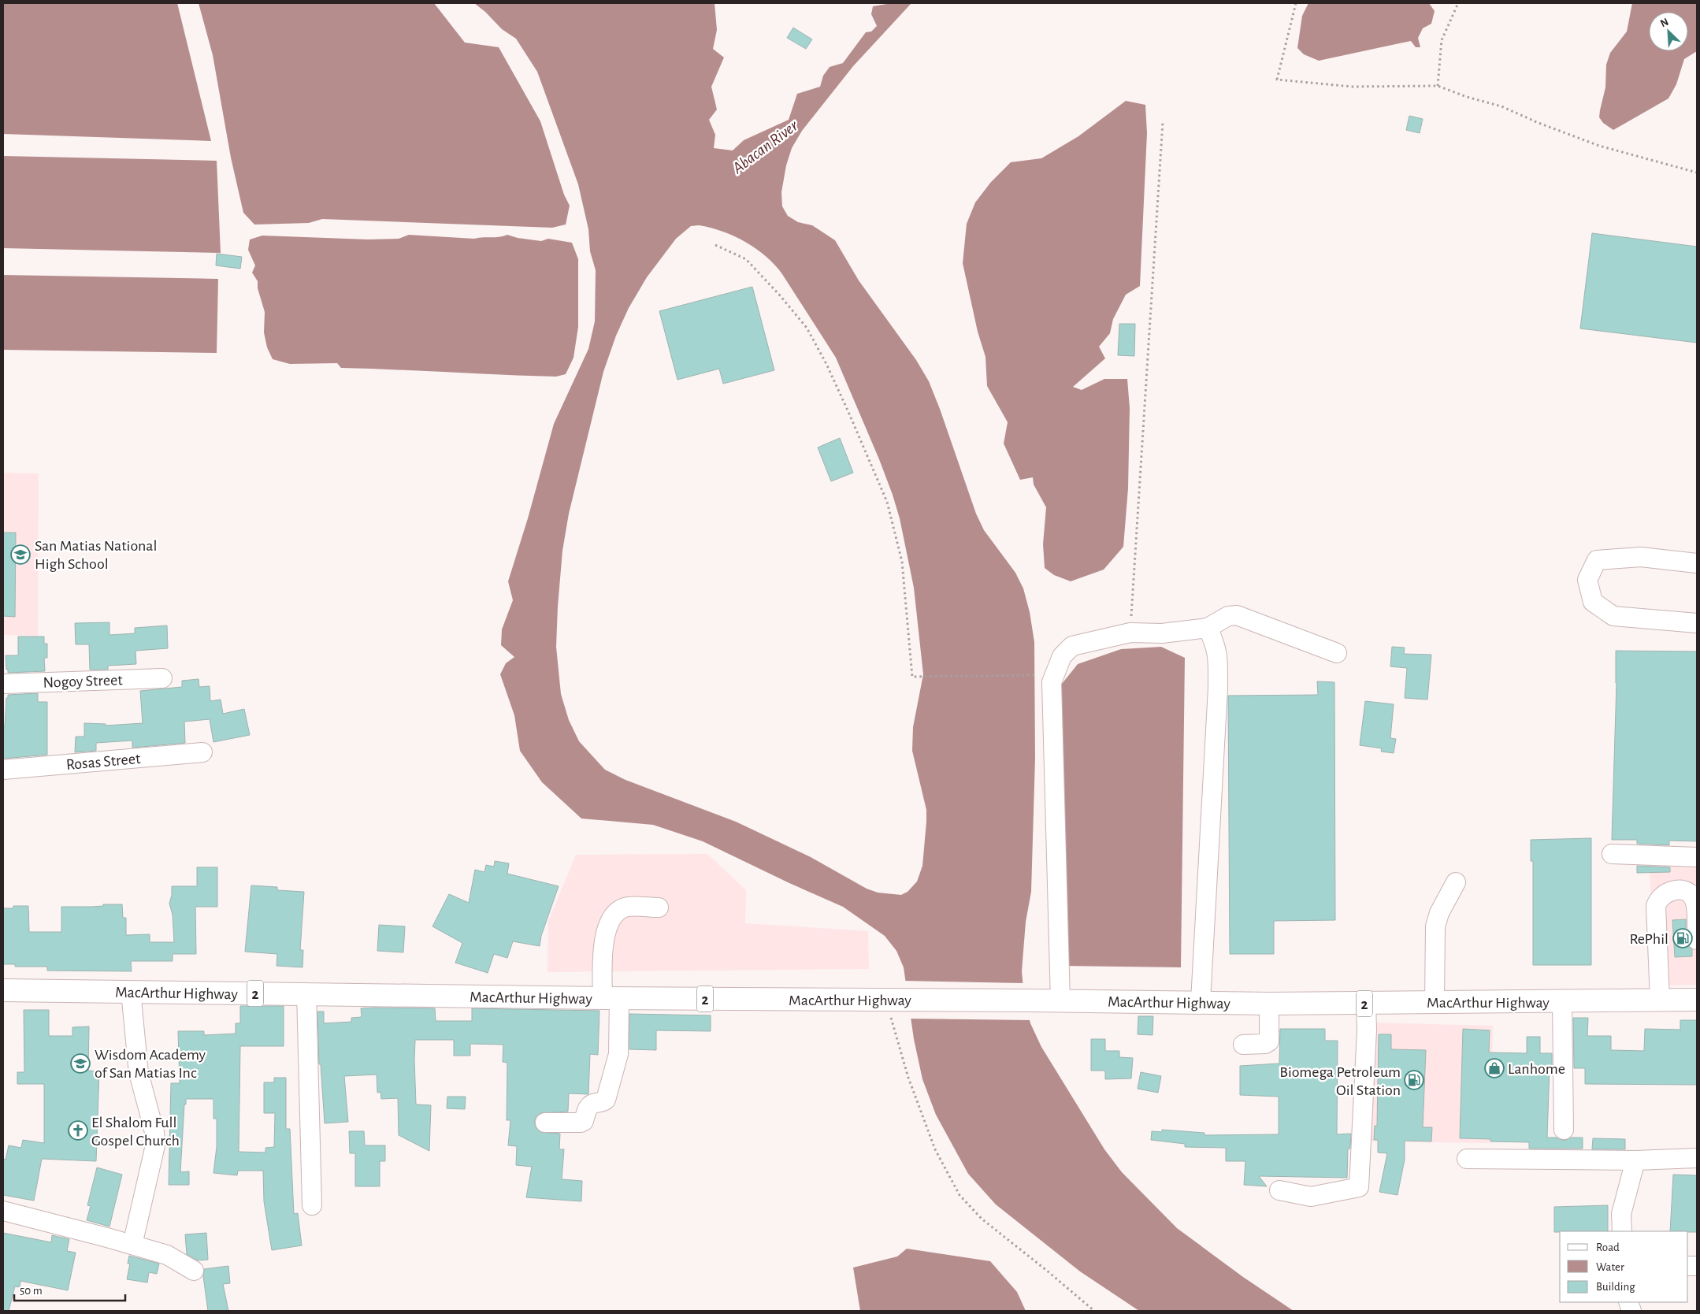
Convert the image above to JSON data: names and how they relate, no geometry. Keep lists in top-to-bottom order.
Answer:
{
  "streets": {
    "highway": ["MacArthur Highway", "2"],
    "street": ["Nogoy Street", "Rosas Street"]
  },
  "water": ["Abacan River"],
  "places": {
    "school or university": ["San Matias National High School", "Wisdom Academy of San Matias Inc"],
    "fuel station": ["RePhil", "Biomega Petroleum Oil Station"],
    "shop": ["Lanhome"],
    "church": ["El Shalom Full Gospel Church"]
  },
  "legend": ["Road", "Water", "Building"],
  "scale_bar": "50 m",
  "north": "top left"
}
